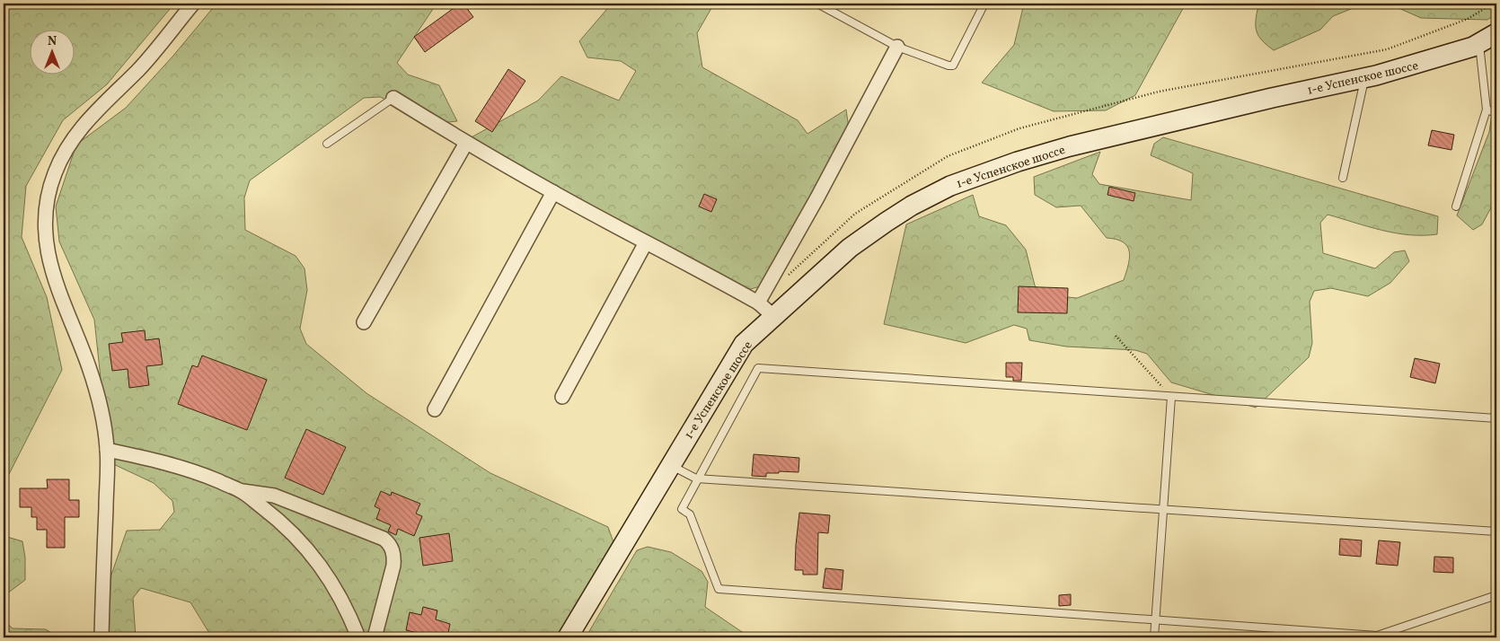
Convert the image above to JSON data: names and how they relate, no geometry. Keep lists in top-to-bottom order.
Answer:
{
  "streets": {
    "main road": ["1-е Успенское шоссе"]
  },
  "north": "top"
}
